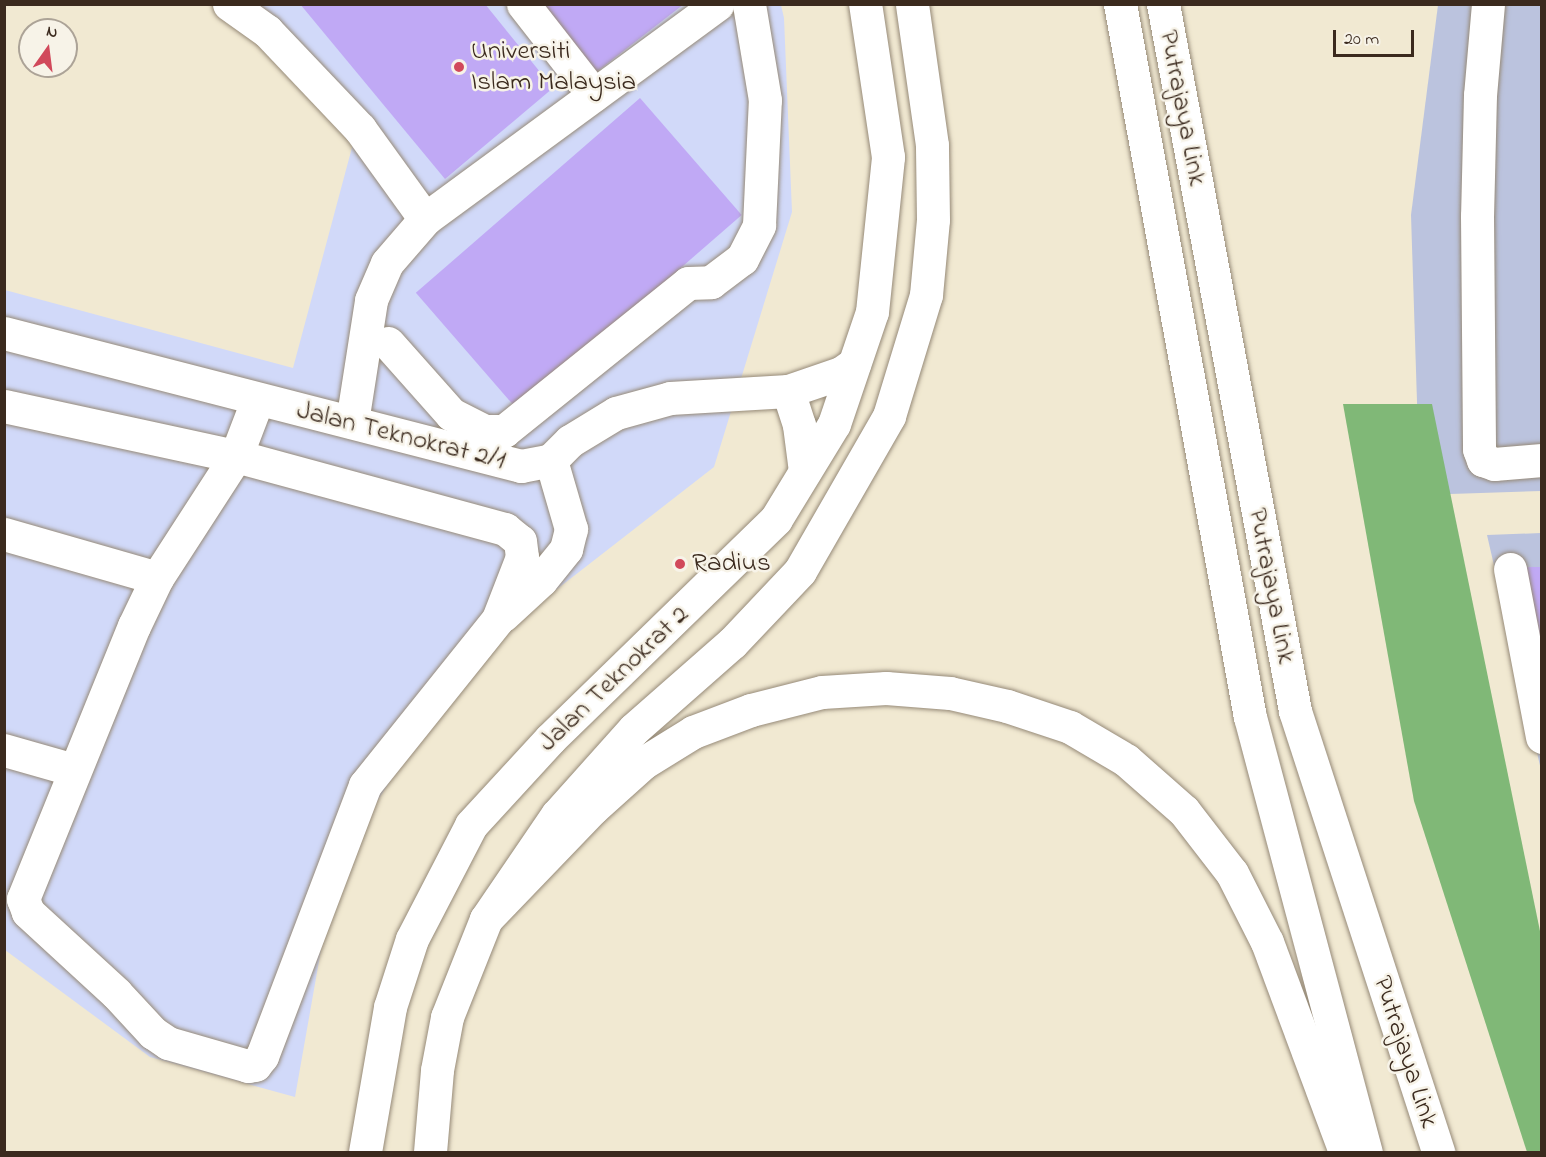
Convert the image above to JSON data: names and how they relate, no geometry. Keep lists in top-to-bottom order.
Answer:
{
  "streets": {
    "main road": ["Putrajaya Link", "Jalan Teknokrat 2/1", "Jalan Teknokrat 2"]
  },
  "places": ["Universiti Islam Malaysia", "Radius"],
  "scale_bar": "20 m",
  "north": "top"
}
